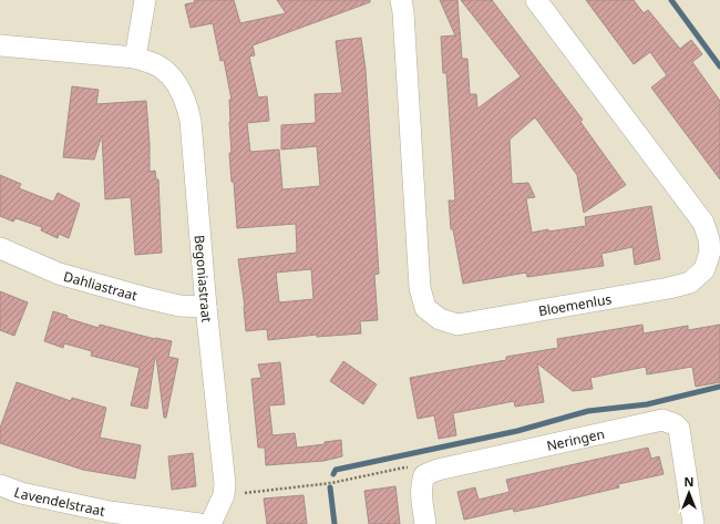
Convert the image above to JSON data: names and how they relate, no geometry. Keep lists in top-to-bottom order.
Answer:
{
  "streets": {
    "street": [
      "Begoniastraat",
      "Dahliastraat",
      "Bloemenlus",
      "Neringen",
      "Lavendelstraat"
    ]
  },
  "crossings": [
    ["Begoniastraat", "Dahliastraat"]
  ],
  "north": "top"
}
